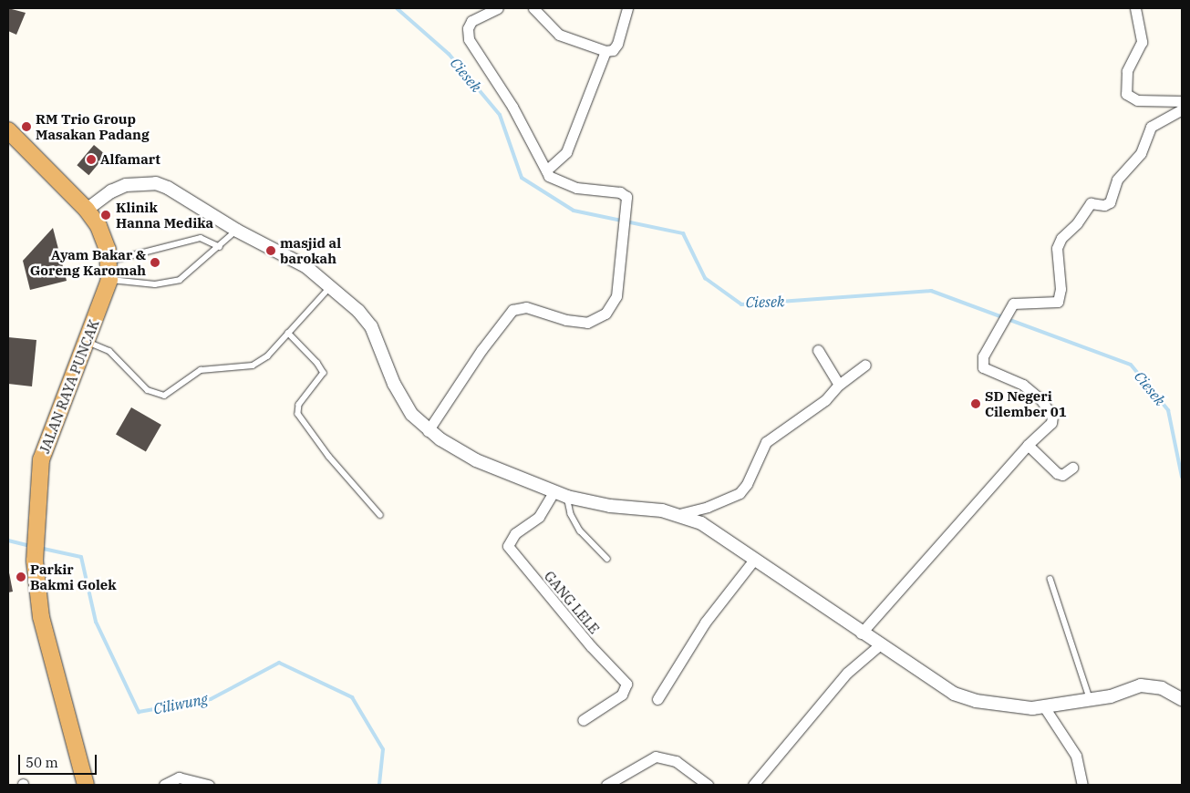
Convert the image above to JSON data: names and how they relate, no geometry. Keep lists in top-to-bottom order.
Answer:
{
  "streets": {
    "highway": ["JALAN RAYA PUNCAK"],
    "street": ["GANG LELE"]
  },
  "water": ["Ciesek", "Ciliwung"],
  "places": [
    "RM Trio Group Masakan Padang",
    "Alfamart",
    "Klinik Hanna Medika",
    "masjid al barokah",
    "Ayam Bakar & Goreng Karomah",
    "SD Negeri Cilember 01",
    "Parkir Bakmi Golek"
  ],
  "scale_bar": "50 m"
}
